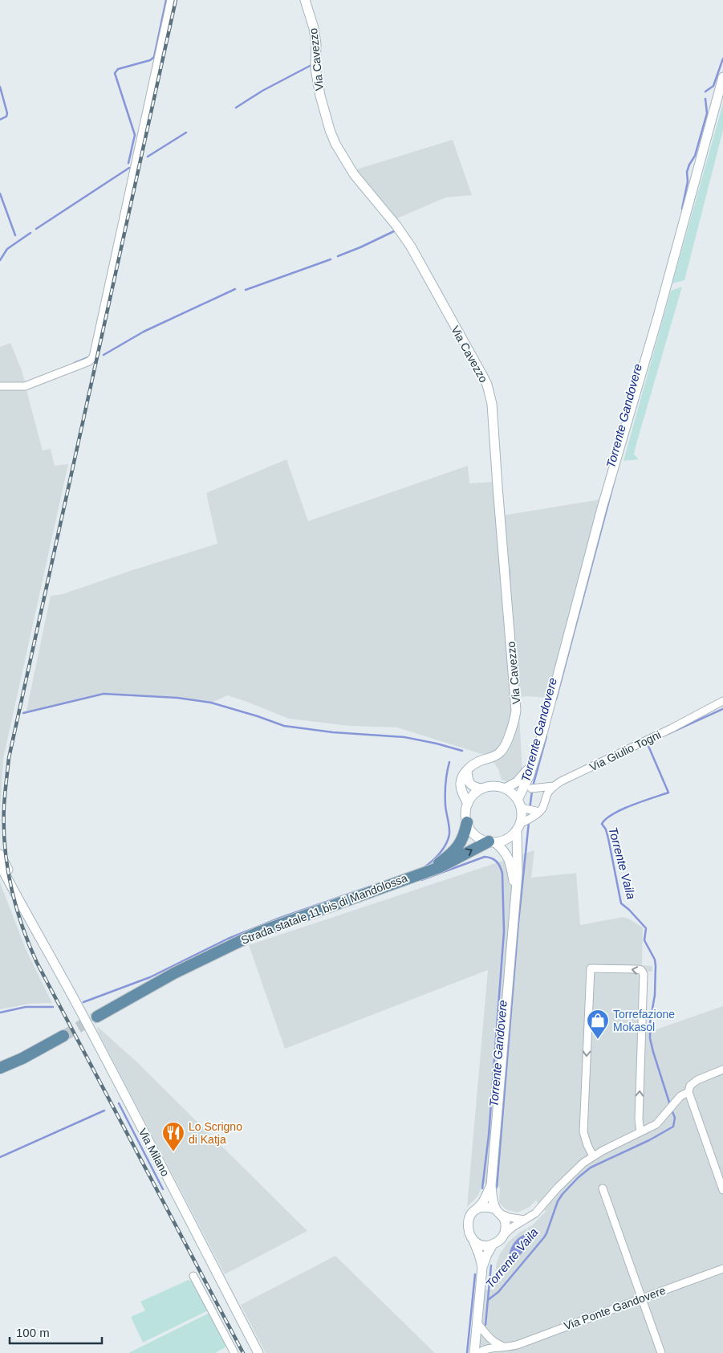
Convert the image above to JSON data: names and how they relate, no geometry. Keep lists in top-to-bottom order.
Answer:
{
  "streets": {
    "main road": ["Via Cavezzo", "Strada statale 11 bis di Mandolossa", "Via Milano"],
    "street": ["Via Giulio Togni", "Via Ponte Gandovere"]
  },
  "water": ["Torrente Gandovere", "Torrente Vaila"],
  "places": {
    "shop": ["Torrefazione Mokasol"],
    "restaurant": ["Lo Scrigno di Katja"]
  },
  "scale_bar": "100 m"
}
